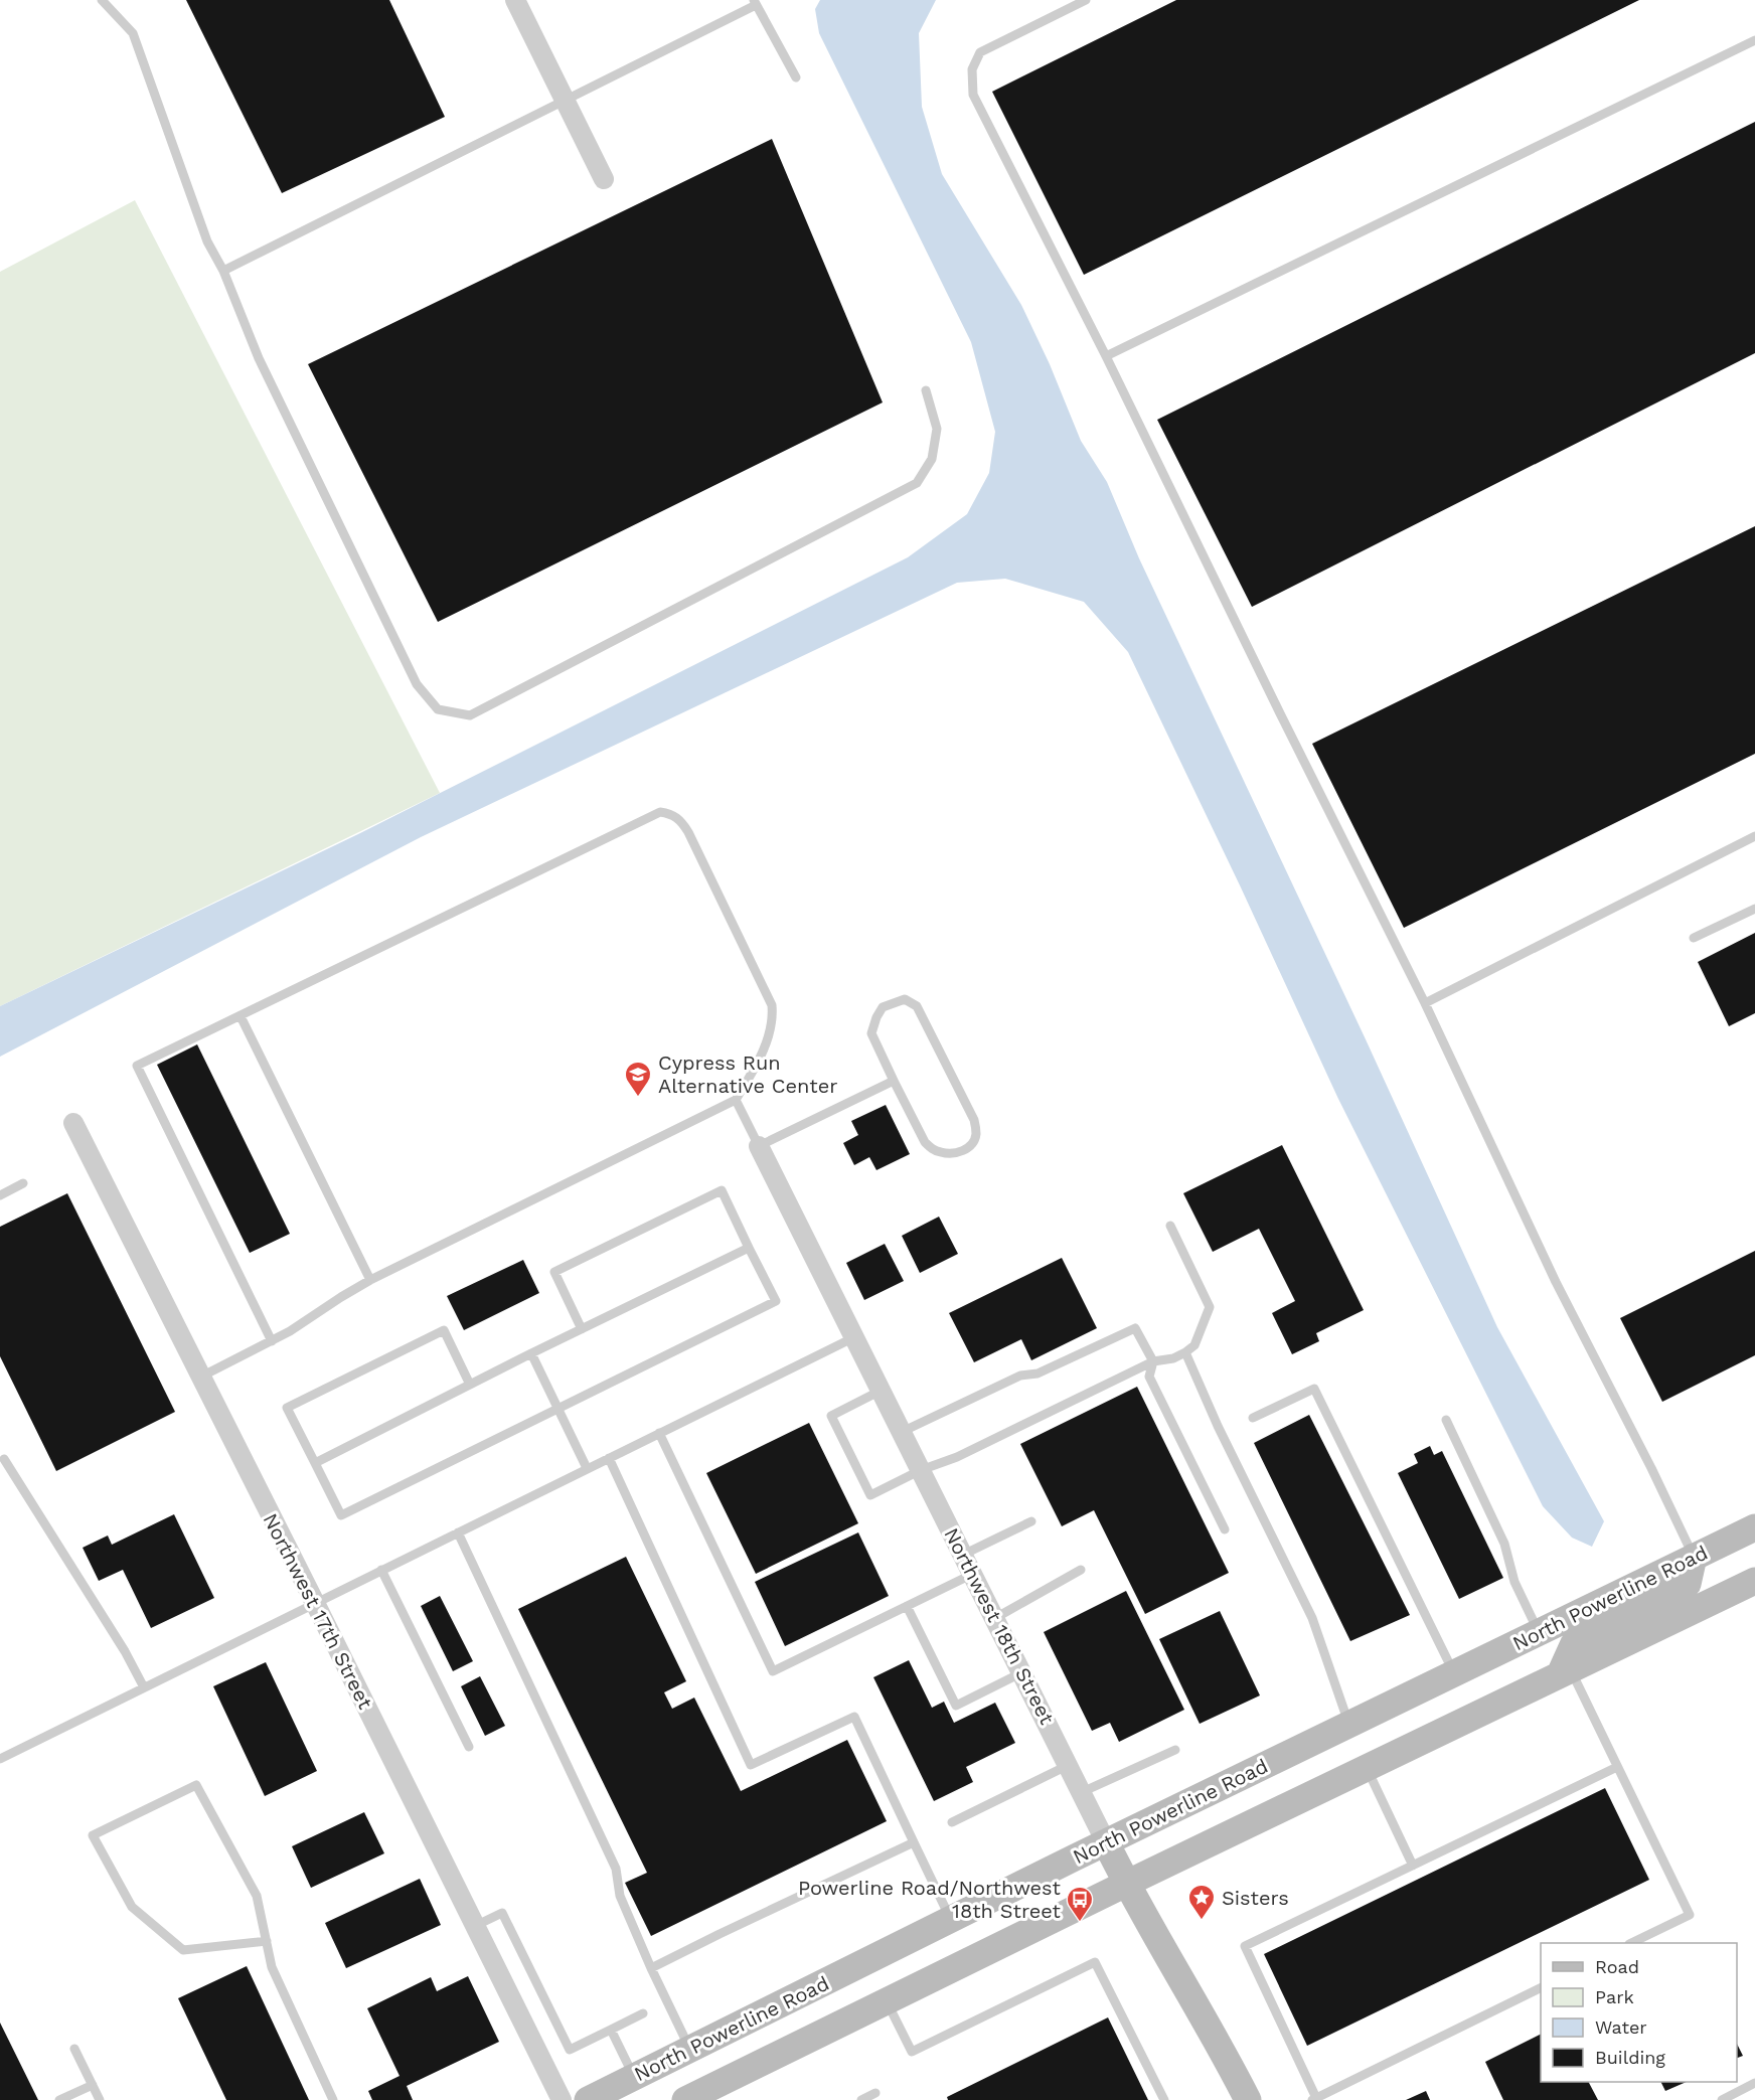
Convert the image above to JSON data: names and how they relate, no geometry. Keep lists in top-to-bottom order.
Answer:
{
  "streets": {
    "main road": ["North Powerline Road", "Northwest 18th Street"],
    "street": ["Northwest 17th Street"]
  },
  "crossings": [
    ["North Powerline Road", "Northwest 18th Street"]
  ],
  "places": {
    "school or university": ["Cypress Run Alternative Center"],
    "place": ["Sisters"],
    "bus stop": ["Powerline Road/Northwest 18th Street"]
  },
  "legend": [
    "Road",
    "Park",
    "Water",
    "Building"
  ]
}
